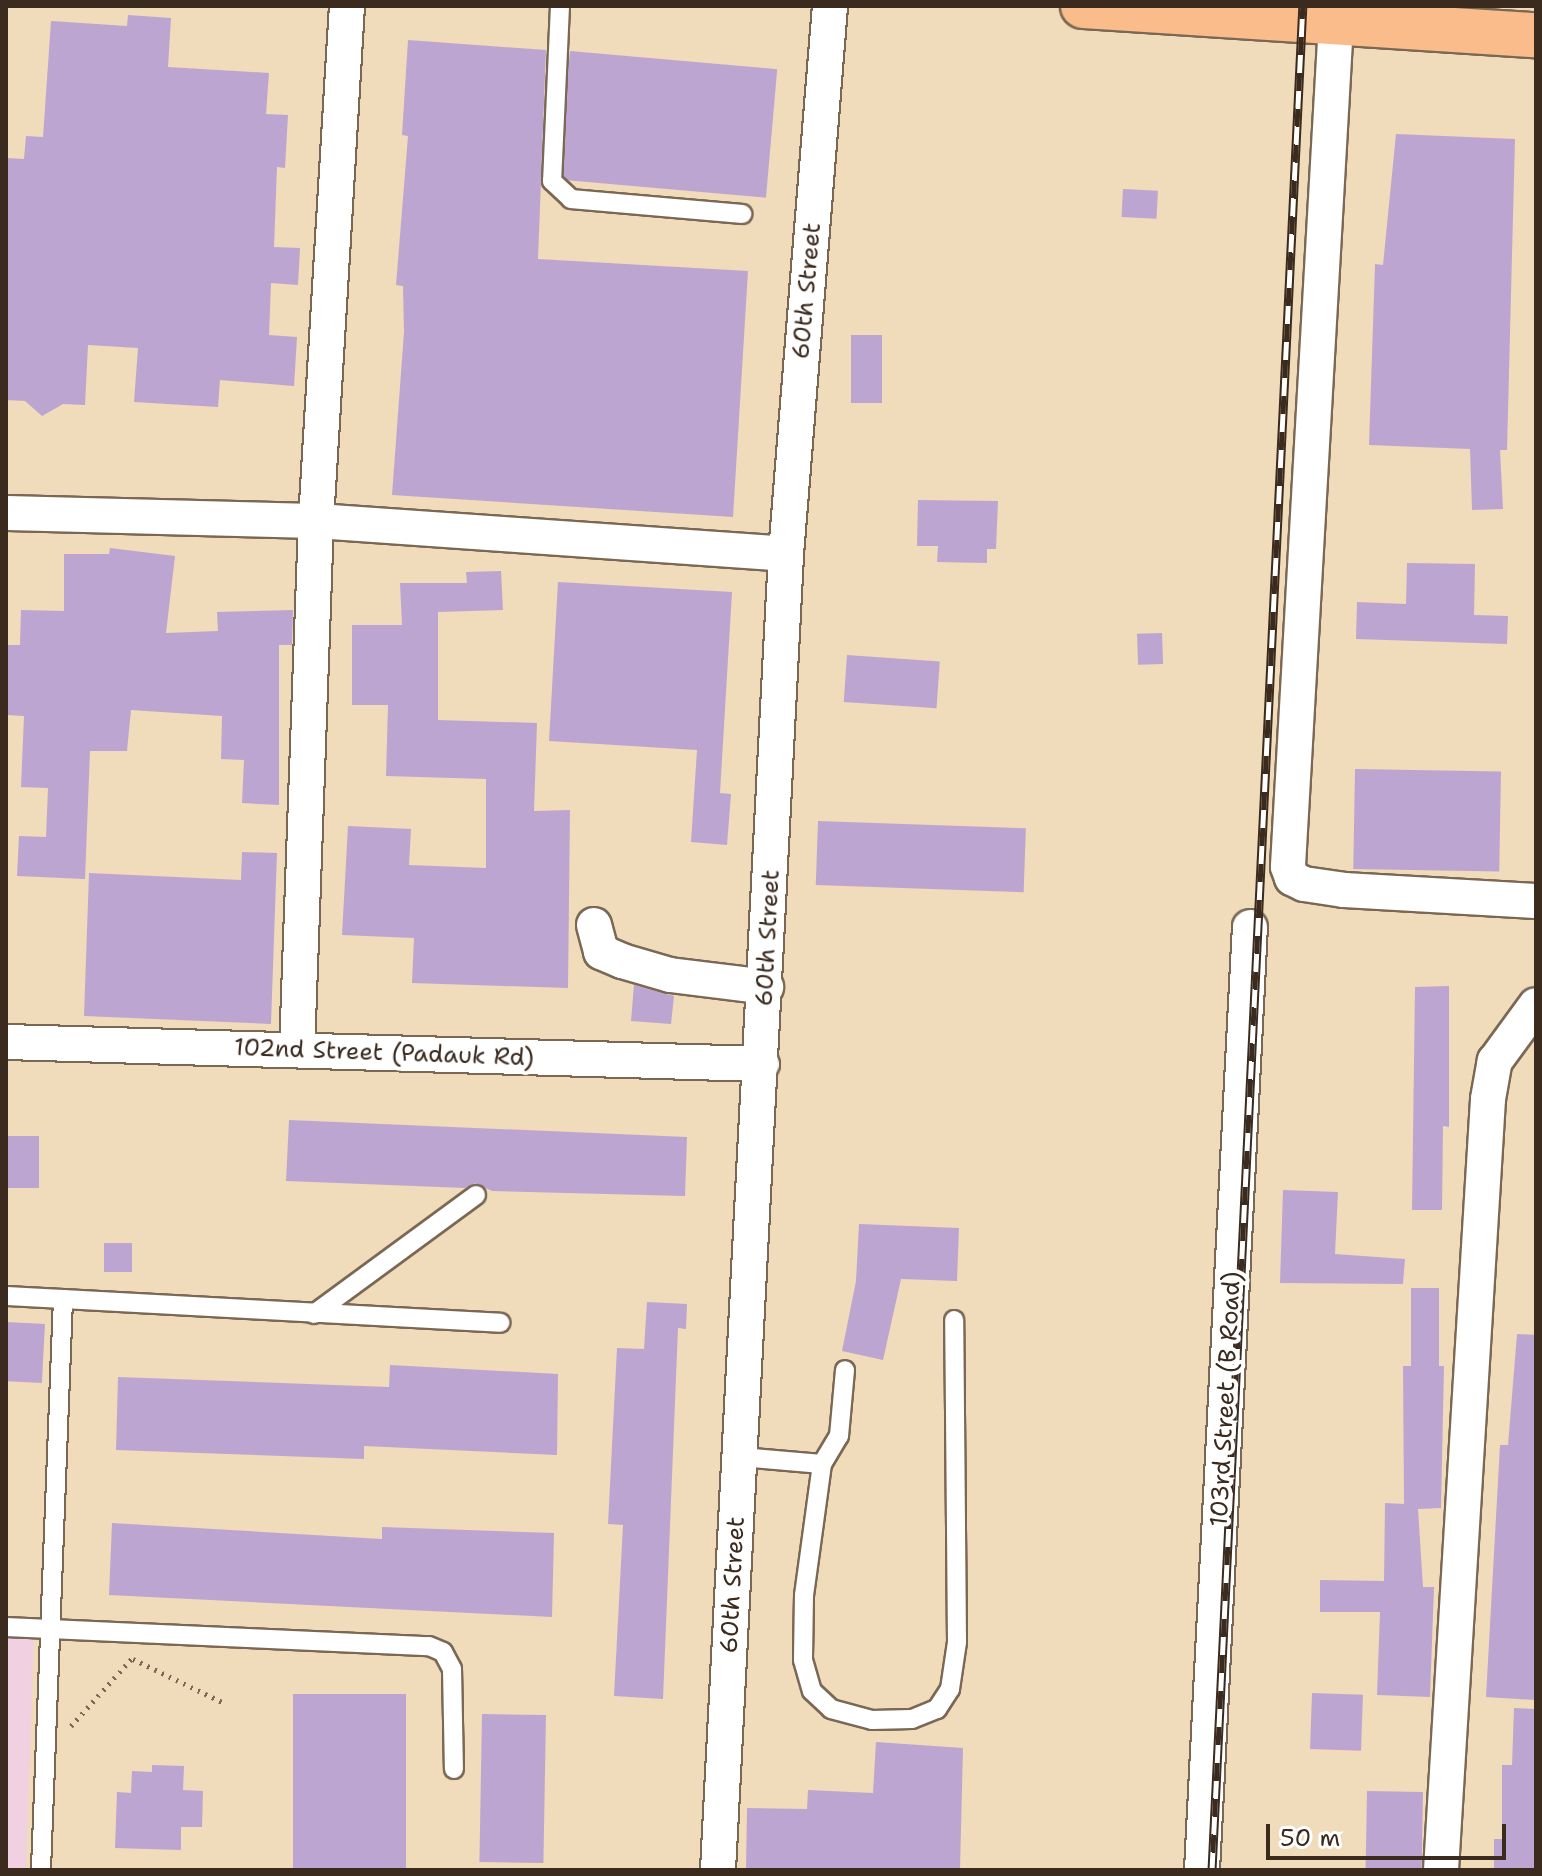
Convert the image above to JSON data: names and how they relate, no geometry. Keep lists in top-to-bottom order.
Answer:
{
  "streets": {
    "street": ["60th Street", "102nd Street (Padauk Rd)", "103rd Street (B Road)"]
  },
  "crossings": [
    ["60th Street", "102nd Street (Padauk Rd)"]
  ],
  "scale_bar": "50 m"
}
